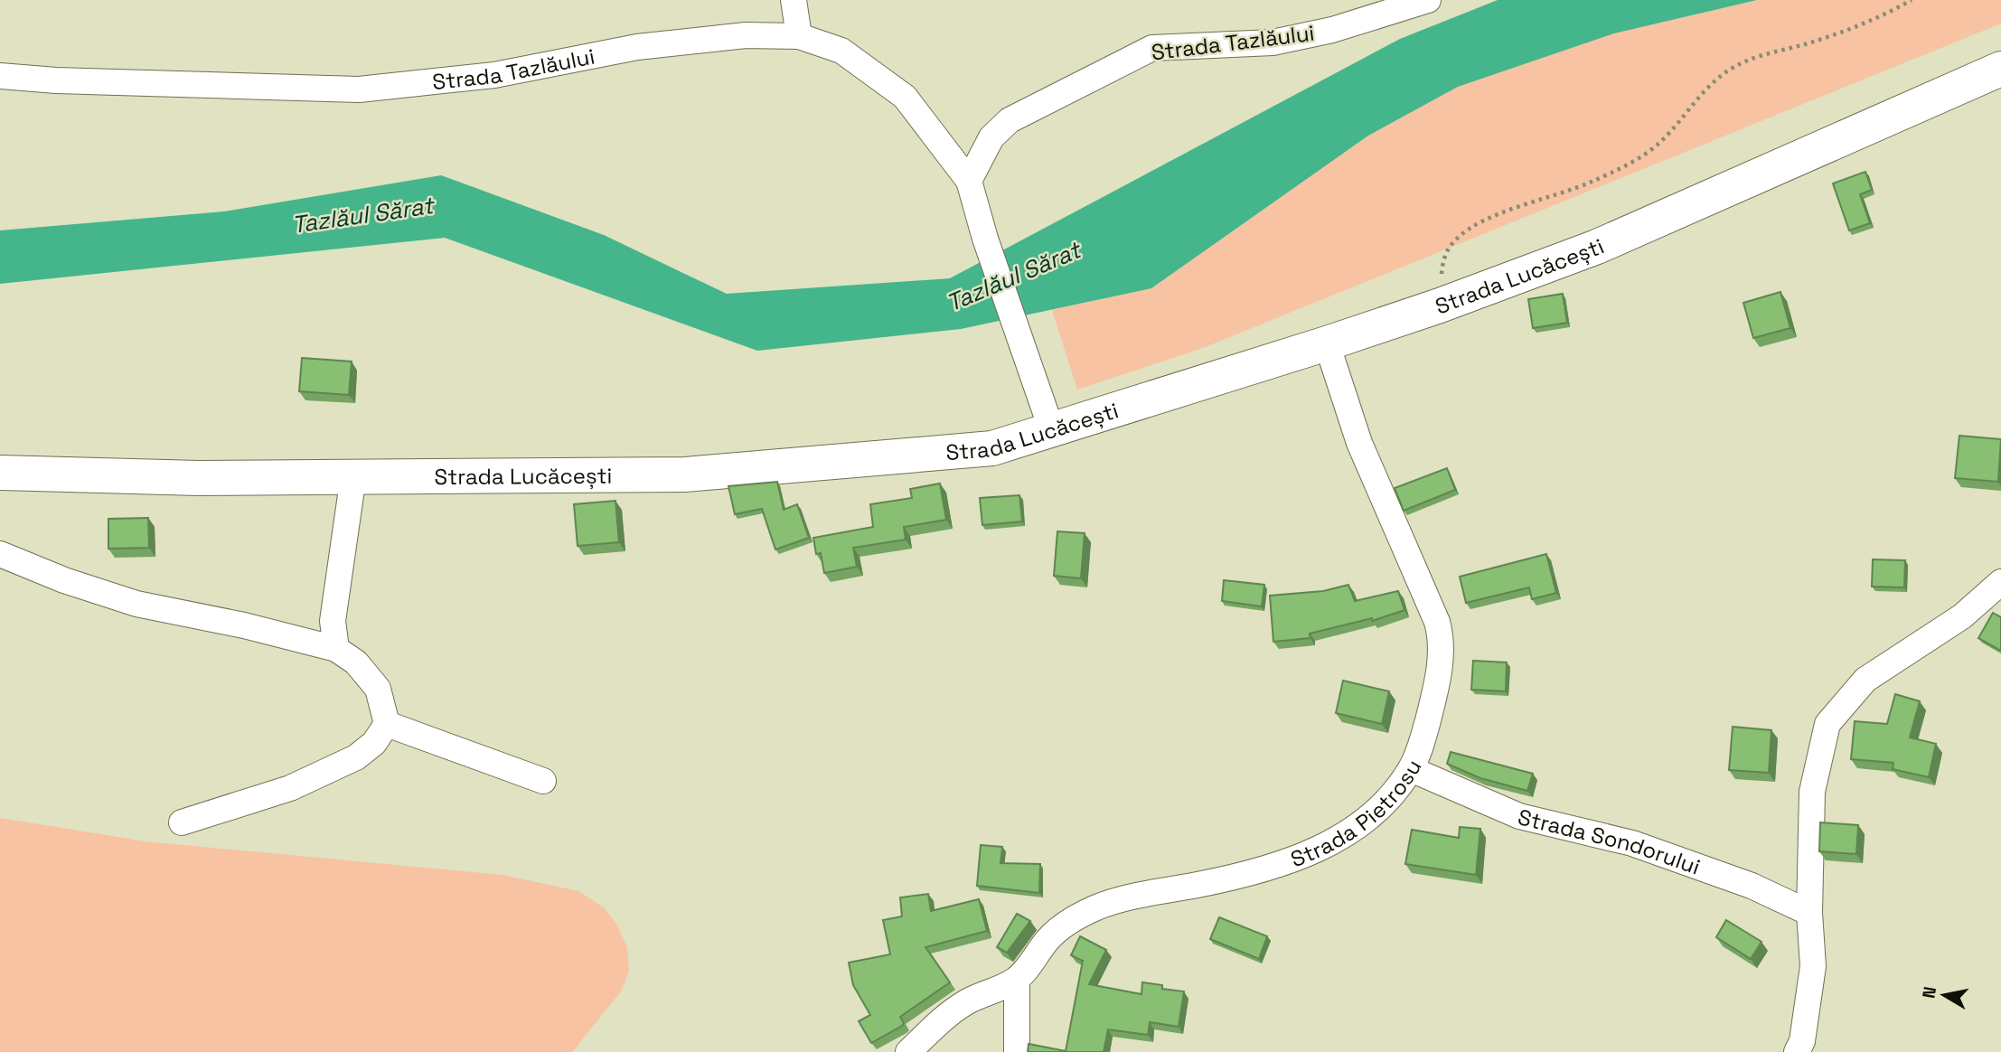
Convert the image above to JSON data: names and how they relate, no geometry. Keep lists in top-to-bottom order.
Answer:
{
  "streets": {
    "main road": ["Strada Lucăcești"],
    "street": ["Strada Tazlăului", "Strada Pietrosu", "Strada Sondorului"]
  },
  "crossings": [
    ["Strada Tazlăului", "Strada Lucăcești"],
    ["Strada Lucăcești", "Strada Pietrosu"],
    ["Strada Pietrosu", "Strada Sondorului"]
  ],
  "water": ["Tazlăul Sărat"],
  "north": "left"
}
